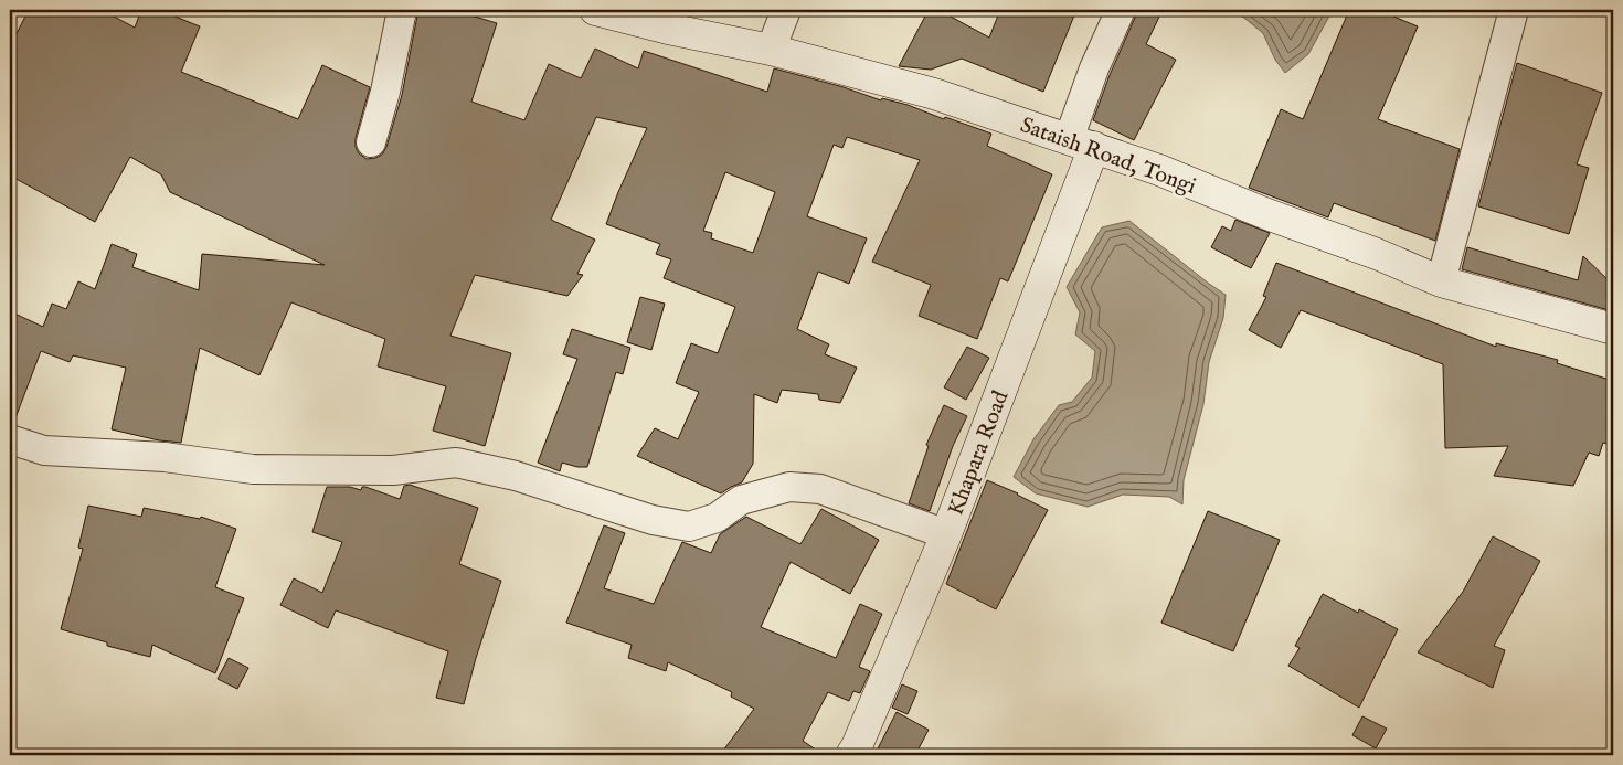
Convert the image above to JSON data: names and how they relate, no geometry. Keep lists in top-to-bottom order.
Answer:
{
  "streets": {
    "street": ["Sataish Road, Tongi", "Khapara Road"]
  },
  "crossings": [
    ["Sataish Road, Tongi", "Khapara Road"]
  ]
}
